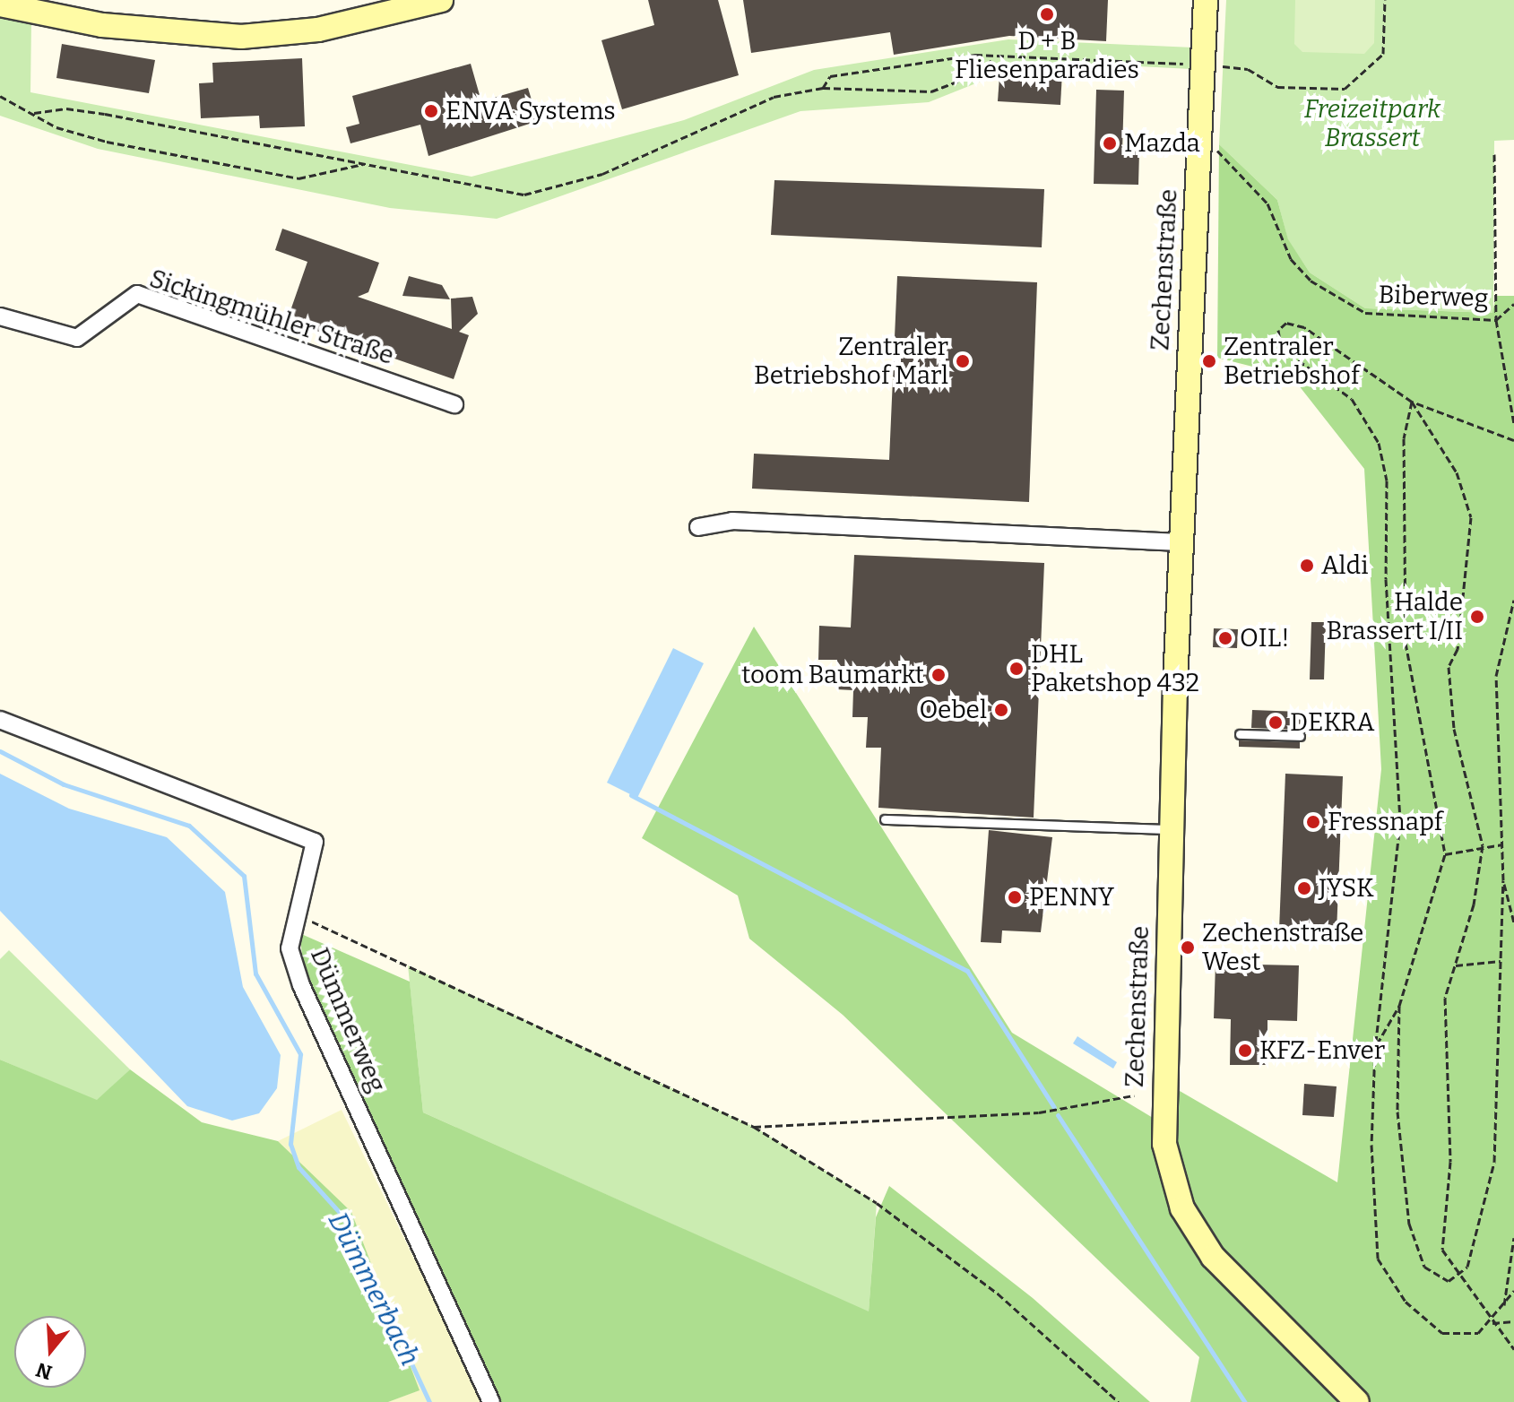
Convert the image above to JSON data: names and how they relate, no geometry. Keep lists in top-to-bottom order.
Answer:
{
  "streets": {
    "street": ["Zechenstraße", "Sickingmühler Straße", "Dümmerweg"],
    "path": ["Biberweg"]
  },
  "water": ["Dümmerbach"],
  "parks": ["Freizeitpark Brassert"],
  "places": [
    "D + B Fliesenparadies",
    "ENVA Systems",
    "Mazda",
    "Zentraler Betriebshof Marl",
    "Zentraler Betriebshof",
    "Aldi",
    "Halde Brassert I/II",
    "OIL!",
    "DHL Paketshop 432",
    "toom Baumarkt",
    "Oebel",
    "DEKRA",
    "Fressnapf",
    "JYSK",
    "PENNY",
    "Zechenstraße West",
    "KFZ-Enver"
  ],
  "north": "bottom"
}
